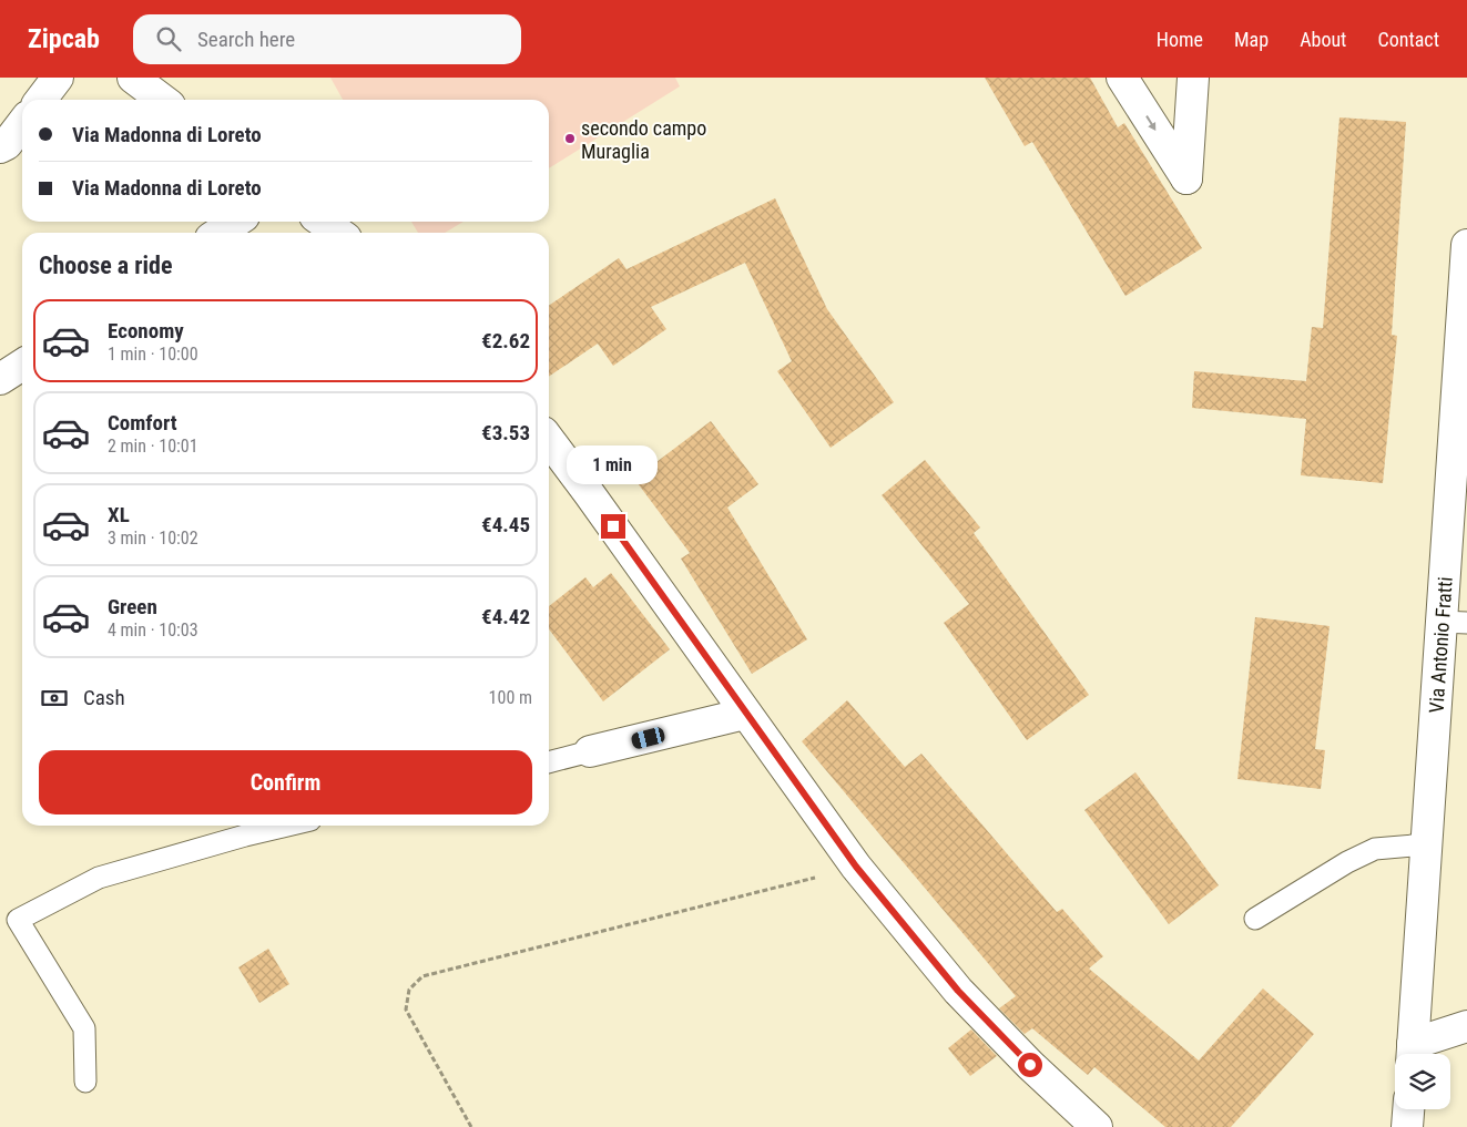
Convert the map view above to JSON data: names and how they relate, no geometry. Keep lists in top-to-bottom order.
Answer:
{
  "streets": {
    "street": ["Via Antonio Fratti"]
  },
  "places": ["secondo campo Muraglia"],
  "page": {
    "header": "Zipcab",
    "search": "Search here",
    "nav": [
      "Home",
      "Map",
      "About",
      "Contact"
    ],
    "banner": ["Via Madonna di Loreto", "Via Madonna di Loreto"],
    "heading": "Choose a ride",
    "list": [
      {
        "name": "Economy",
        "note": "1 min · 10:00",
        "value": "€2.62"
      },
      {
        "name": "Comfort",
        "note": "2 min · 10:01",
        "value": "€3.53"
      },
      {
        "name": "XL",
        "note": "3 min · 10:02",
        "value": "€4.45"
      },
      {
        "name": "Green",
        "note": "4 min · 10:03",
        "value": "€4.42"
      }
    ],
    "bubble": "1 min",
    "pay": ["Cash", "100 m"],
    "buttons": "Confirm"
  }
}
